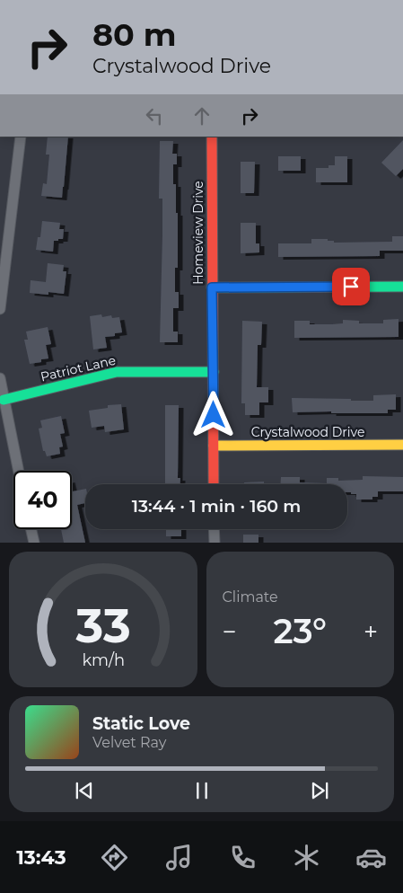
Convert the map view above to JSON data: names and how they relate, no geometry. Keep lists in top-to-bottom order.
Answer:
{
  "streets": {
    "street": ["Homeview Drive", "Patriot Lane", "Crystalwood Drive"]
  },
  "crossings": [
    ["Homeview Drive", "Patriot Lane"],
    ["Homeview Drive", "Crystalwood Drive"]
  ],
  "page": {
    "turn": ["80 m", "Crystalwood Drive"],
    "limit": "40",
    "trip": "13:44 · 1 min · 160 m",
    "tile": "Climate",
    "heat": ["−", "23°", "+"],
    "song": ["Static Love", "Velvet Ray"],
    "tabs": "13:43",
    "gauge": ["33", "km/h"]
  }
}
